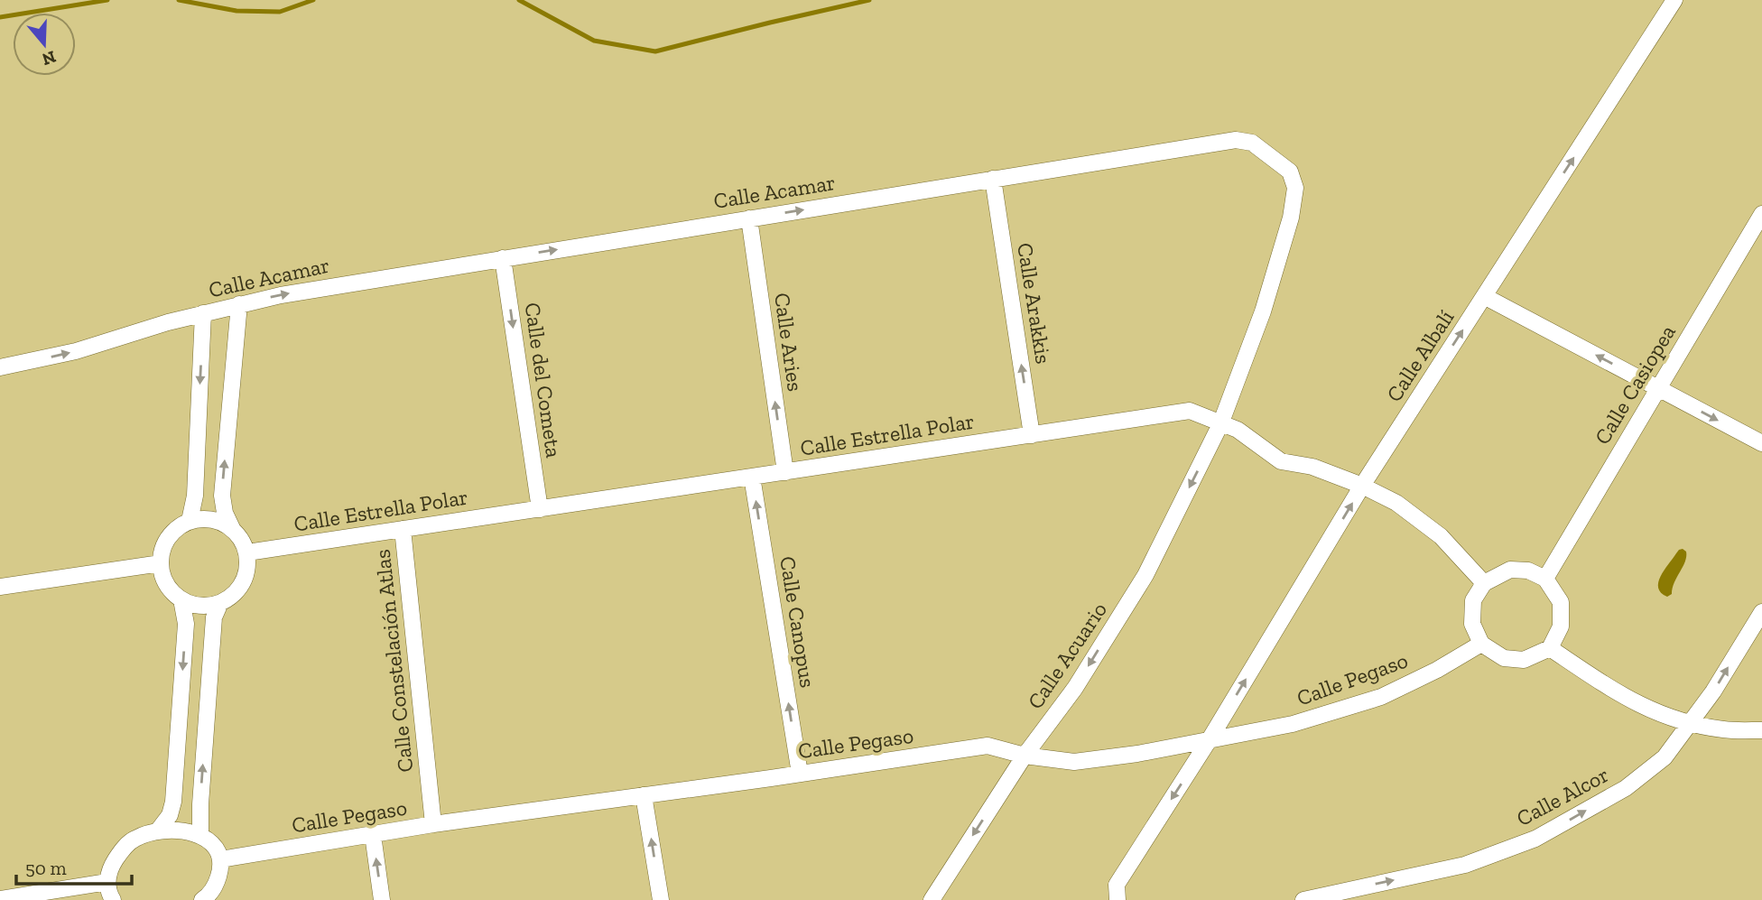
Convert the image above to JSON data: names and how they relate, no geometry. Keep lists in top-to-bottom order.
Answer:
{
  "streets": {
    "street": [
      "Calle Acamar",
      "Calle Arakkis",
      "Calle Aries",
      "Calle Albalí",
      "Calle del Cometa",
      "Calle Casiopea",
      "Calle Estrella Polar",
      "Calle Canopus",
      "Calle Acuario",
      "Calle Constelación Atlas",
      "Calle Pegaso",
      "Calle Alcor"
    ]
  },
  "crossings": [
    ["Calle Acamar", "Calle Arakkis"],
    ["Calle Acamar", "Calle Aries"],
    ["Calle Acamar", "Calle del Cometa"],
    ["Calle Acamar", "Calle Estrella Polar"],
    ["Calle Acamar", "Calle Acuario"],
    ["Calle Arakkis", "Calle Estrella Polar"],
    ["Calle Aries", "Calle Estrella Polar"],
    ["Calle Albalí", "Calle Estrella Polar"],
    ["Calle Albalí", "Calle Pegaso"],
    ["Calle del Cometa", "Calle Estrella Polar"],
    ["Calle Casiopea", "Calle Estrella Polar"],
    ["Calle Casiopea", "Calle Pegaso"],
    ["Calle Estrella Polar", "Calle Canopus"],
    ["Calle Estrella Polar", "Calle Acuario"],
    ["Calle Estrella Polar", "Calle Constelación Atlas"],
    ["Calle Estrella Polar", "Calle Pegaso"],
    ["Calle Canopus", "Calle Pegaso"],
    ["Calle Acuario", "Calle Pegaso"],
    ["Calle Constelación Atlas", "Calle Pegaso"]
  ],
  "one_way": [
    "Calle Acamar",
    "Calle Arakkis",
    "Calle Aries",
    "Calle Albalí",
    "Calle del Cometa",
    "Calle Canopus",
    "Calle Acuario",
    "Calle Alcor"
  ],
  "scale_bar": "50 m",
  "north": "bottom"
}
